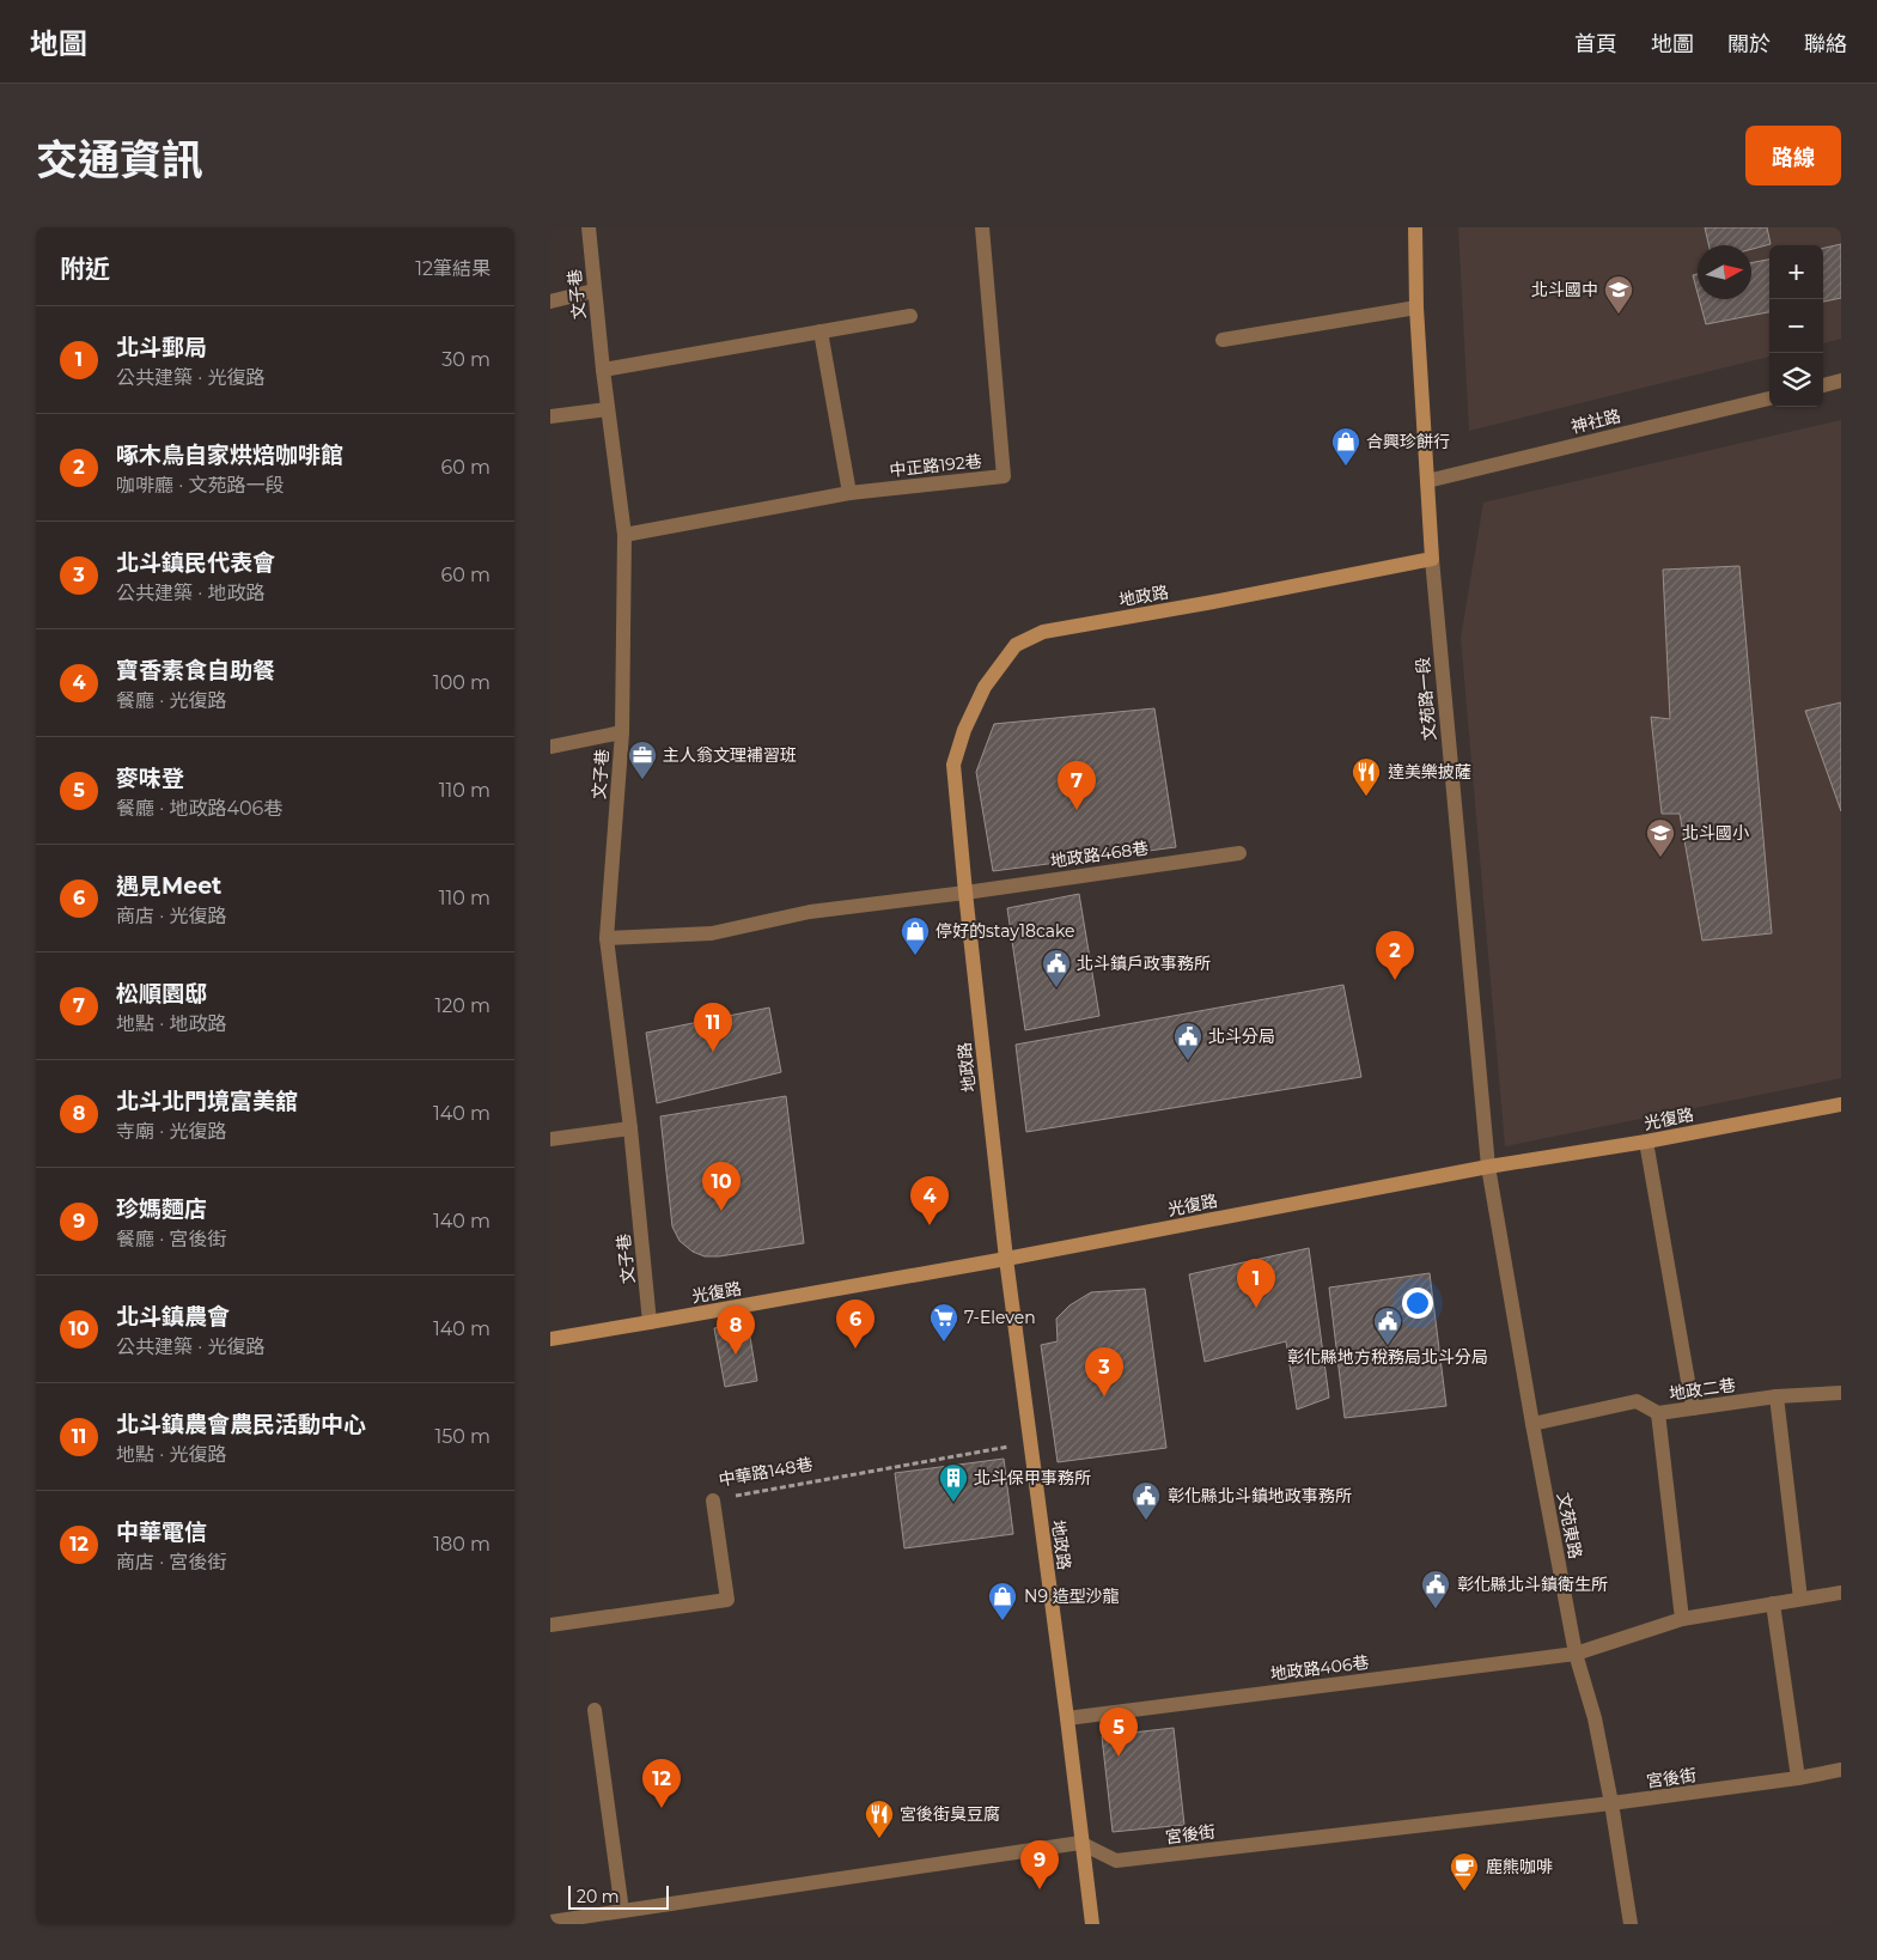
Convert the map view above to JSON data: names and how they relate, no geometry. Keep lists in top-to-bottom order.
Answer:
{
  "streets": {
    "street": [
      "文子巷",
      "神社路",
      "中正路192巷",
      "地政路",
      "文苑路一段",
      "地政路468巷",
      "光復路",
      "地政二巷",
      "中華路148巷",
      "文苑東路",
      "地政路406巷",
      "宮後街"
    ]
  },
  "crossings": [
    ["文子巷", "中正路192巷"],
    ["文子巷", "地政路468巷"],
    ["文子巷", "光復路"],
    ["神社路", "文苑路一段"],
    ["地政路", "文苑路一段"],
    ["地政路", "地政路468巷"],
    ["地政路", "光復路"],
    ["地政路", "中華路148巷"],
    ["地政路", "地政路406巷"],
    ["地政路", "宮後街"],
    ["文苑路一段", "光復路"],
    ["文苑路一段", "文苑東路"],
    ["光復路", "文苑東路"],
    ["地政二巷", "文苑東路"],
    ["文苑東路", "地政路406巷"],
    ["文苑東路", "宮後街"]
  ],
  "places": {
    "school or university": ["北斗國中", "北斗國小"],
    "shop": ["合興珍餅行", "停好的stay18cake", "N9 造型沙龍"],
    "office": ["主人翁文理補習班"],
    "restaurant": ["達美樂披薩", "宮後街臭豆腐"],
    "public building": [
      "北斗鎮戶政事務所",
      "北斗分局",
      "彰化縣地方稅務局北斗分局",
      "彰化縣北斗鎮地政事務所",
      "彰化縣北斗鎮衛生所"
    ],
    "supermarket": ["7-Eleven"],
    "building": ["北斗保甲事務所"],
    "cafe": ["鹿熊咖啡"]
  },
  "scale_bar": "20 m",
  "north": "right",
  "page": {
    "header": "地圖",
    "nav": [
      "首頁",
      "地圖",
      "關於",
      "聯絡"
    ],
    "title": "交通資訊",
    "buttons": "路線",
    "heading": ["附近", "12筆結果"],
    "map_buttons": ["+", "−"],
    "list": [
      {
        "mark": "1",
        "name": "北斗郵局",
        "note": "公共建築 · 光復路",
        "value": "30 m"
      },
      {
        "mark": "2",
        "name": "啄木鳥自家烘焙咖啡館",
        "note": "咖啡廳 · 文苑路一段",
        "value": "60 m"
      },
      {
        "mark": "3",
        "name": "北斗鎮民代表會",
        "note": "公共建築 · 地政路",
        "value": "60 m"
      },
      {
        "mark": "4",
        "name": "寶香素食自助餐",
        "note": "餐廳 · 光復路",
        "value": "100 m"
      },
      {
        "mark": "5",
        "name": "麥味登",
        "note": "餐廳 · 地政路406巷",
        "value": "110 m"
      },
      {
        "mark": "6",
        "name": "遇見Meet",
        "note": "商店 · 光復路",
        "value": "110 m"
      },
      {
        "mark": "7",
        "name": "松順園邸",
        "note": "地點 · 地政路",
        "value": "120 m"
      },
      {
        "mark": "8",
        "name": "北斗北門境富美舘",
        "note": "寺廟 · 光復路",
        "value": "140 m"
      },
      {
        "mark": "9",
        "name": "珍媽麵店",
        "note": "餐廳 · 宮後街",
        "value": "140 m"
      },
      {
        "mark": "10",
        "name": "北斗鎮農會",
        "note": "公共建築 · 光復路",
        "value": "140 m"
      },
      {
        "mark": "11",
        "name": "北斗鎮農會農民活動中心",
        "note": "地點 · 光復路",
        "value": "150 m"
      },
      {
        "mark": "12",
        "name": "中華電信",
        "note": "商店 · 宮後街",
        "value": "180 m"
      }
    ],
    "pins": [
      "7",
      "2",
      "11",
      "10",
      "4",
      "1",
      "6",
      "8",
      "3",
      "5",
      "12",
      "9"
    ],
    "scale": "20 m"
  }
}
